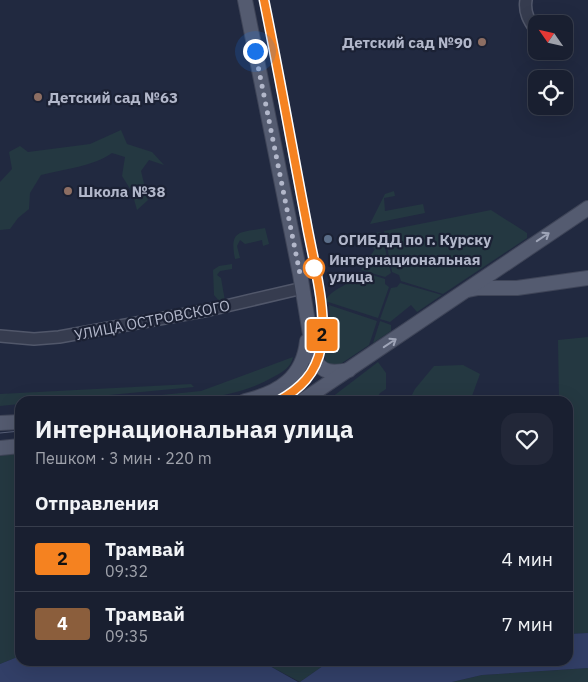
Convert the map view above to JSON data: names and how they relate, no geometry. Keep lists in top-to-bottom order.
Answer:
{
  "streets": {
    "street": ["УЛИЦА ОСТРОВСКОГО"]
  },
  "places": [
    "Детский сад №90",
    "Детский сад №63",
    "Школа №38",
    "ОГИБДД по г. Курску",
    "Интернациональная улица"
  ],
  "lines": ["tram line 2"],
  "north": "top left",
  "page": {
    "on_map": "2",
    "heading": [
      ["Интернациональная улица", "Пешком · 3 мин · 220 m"],
      "Отправления"
    ],
    "list": [
      {
        "mark": "2",
        "name": "Трамвай",
        "note": "09:32",
        "value": "4 мин"
      },
      {
        "mark": "4",
        "name": "Трамвай",
        "note": "09:35",
        "value": "7 мин"
      }
    ]
  }
}
